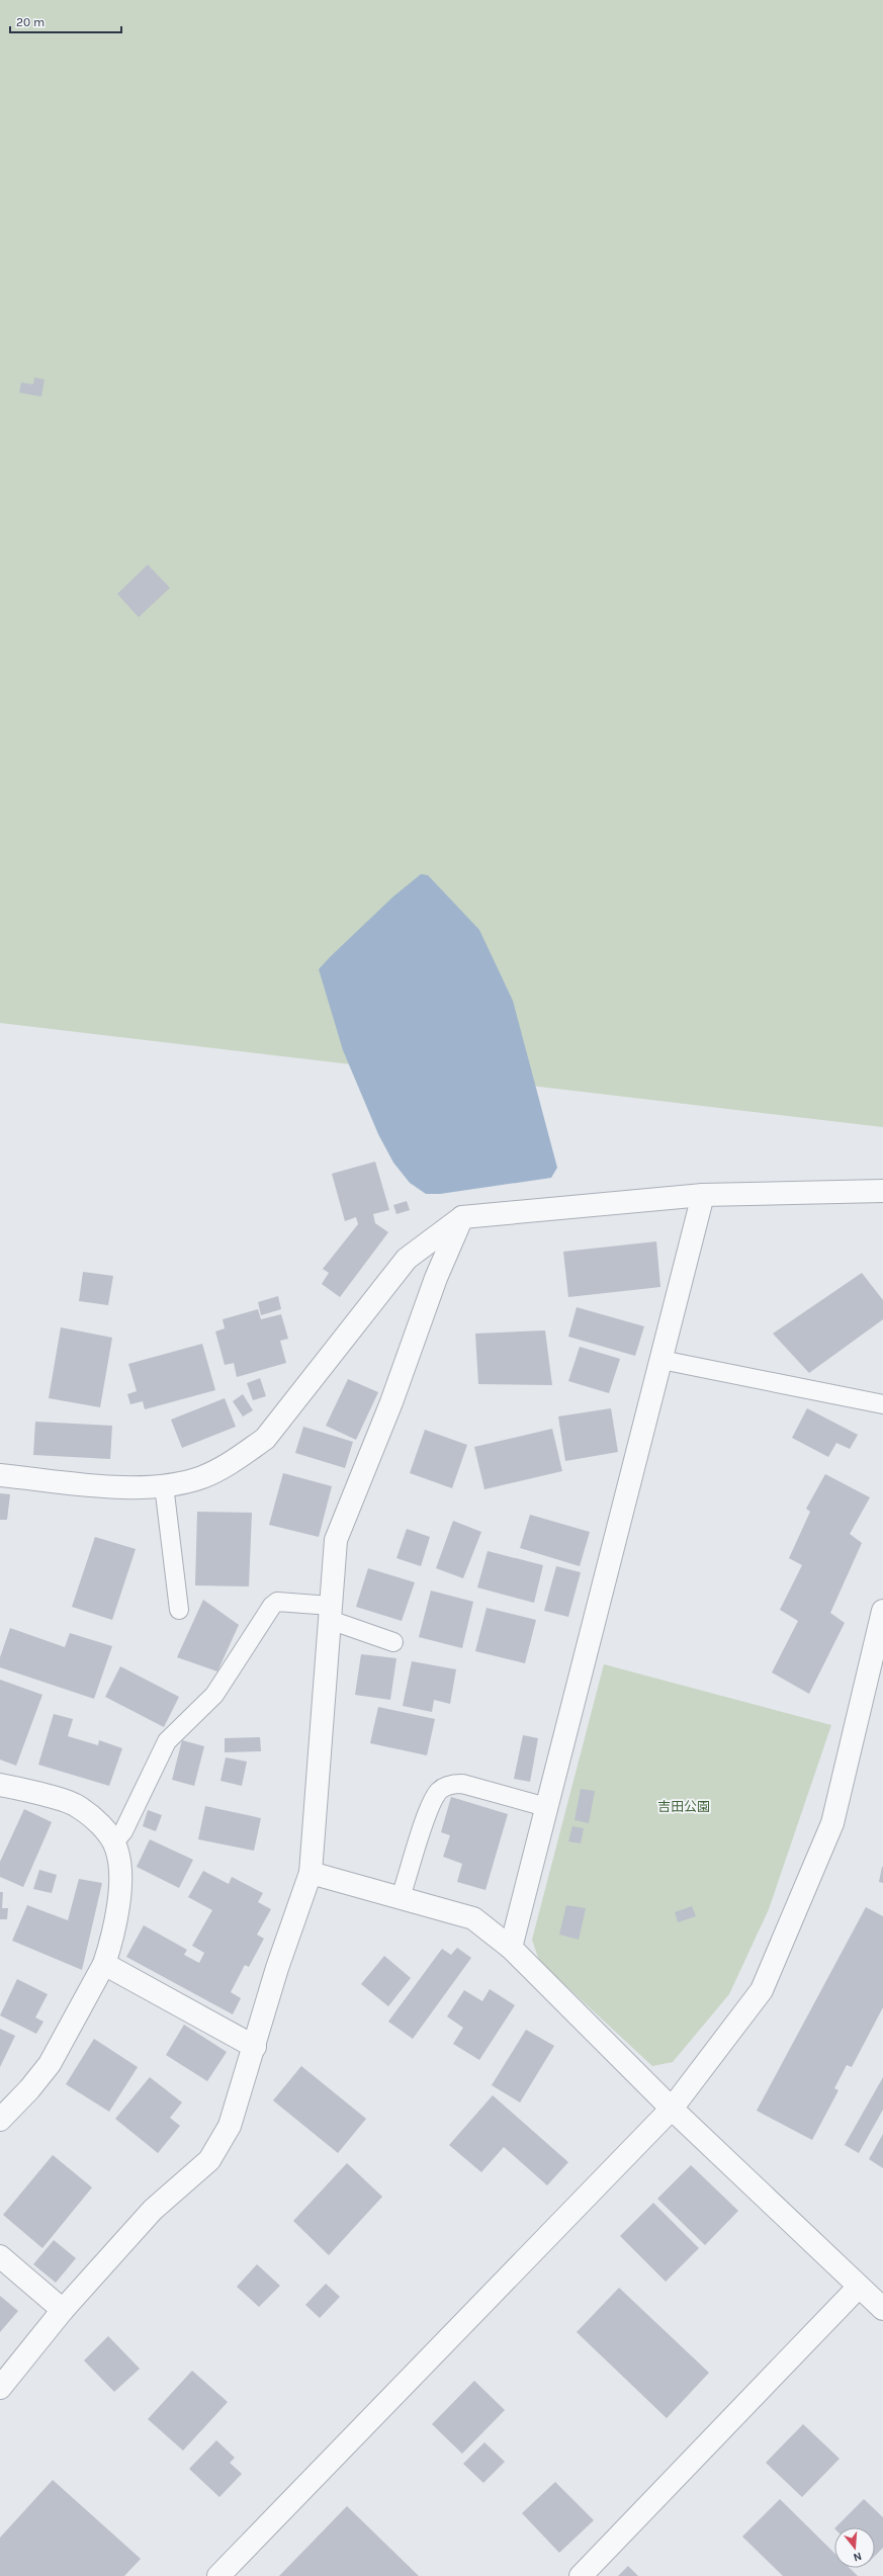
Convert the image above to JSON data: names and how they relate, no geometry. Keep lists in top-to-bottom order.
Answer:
{
  "parks": ["吉田公園"],
  "scale_bar": "20 m",
  "north": "bottom"
}
